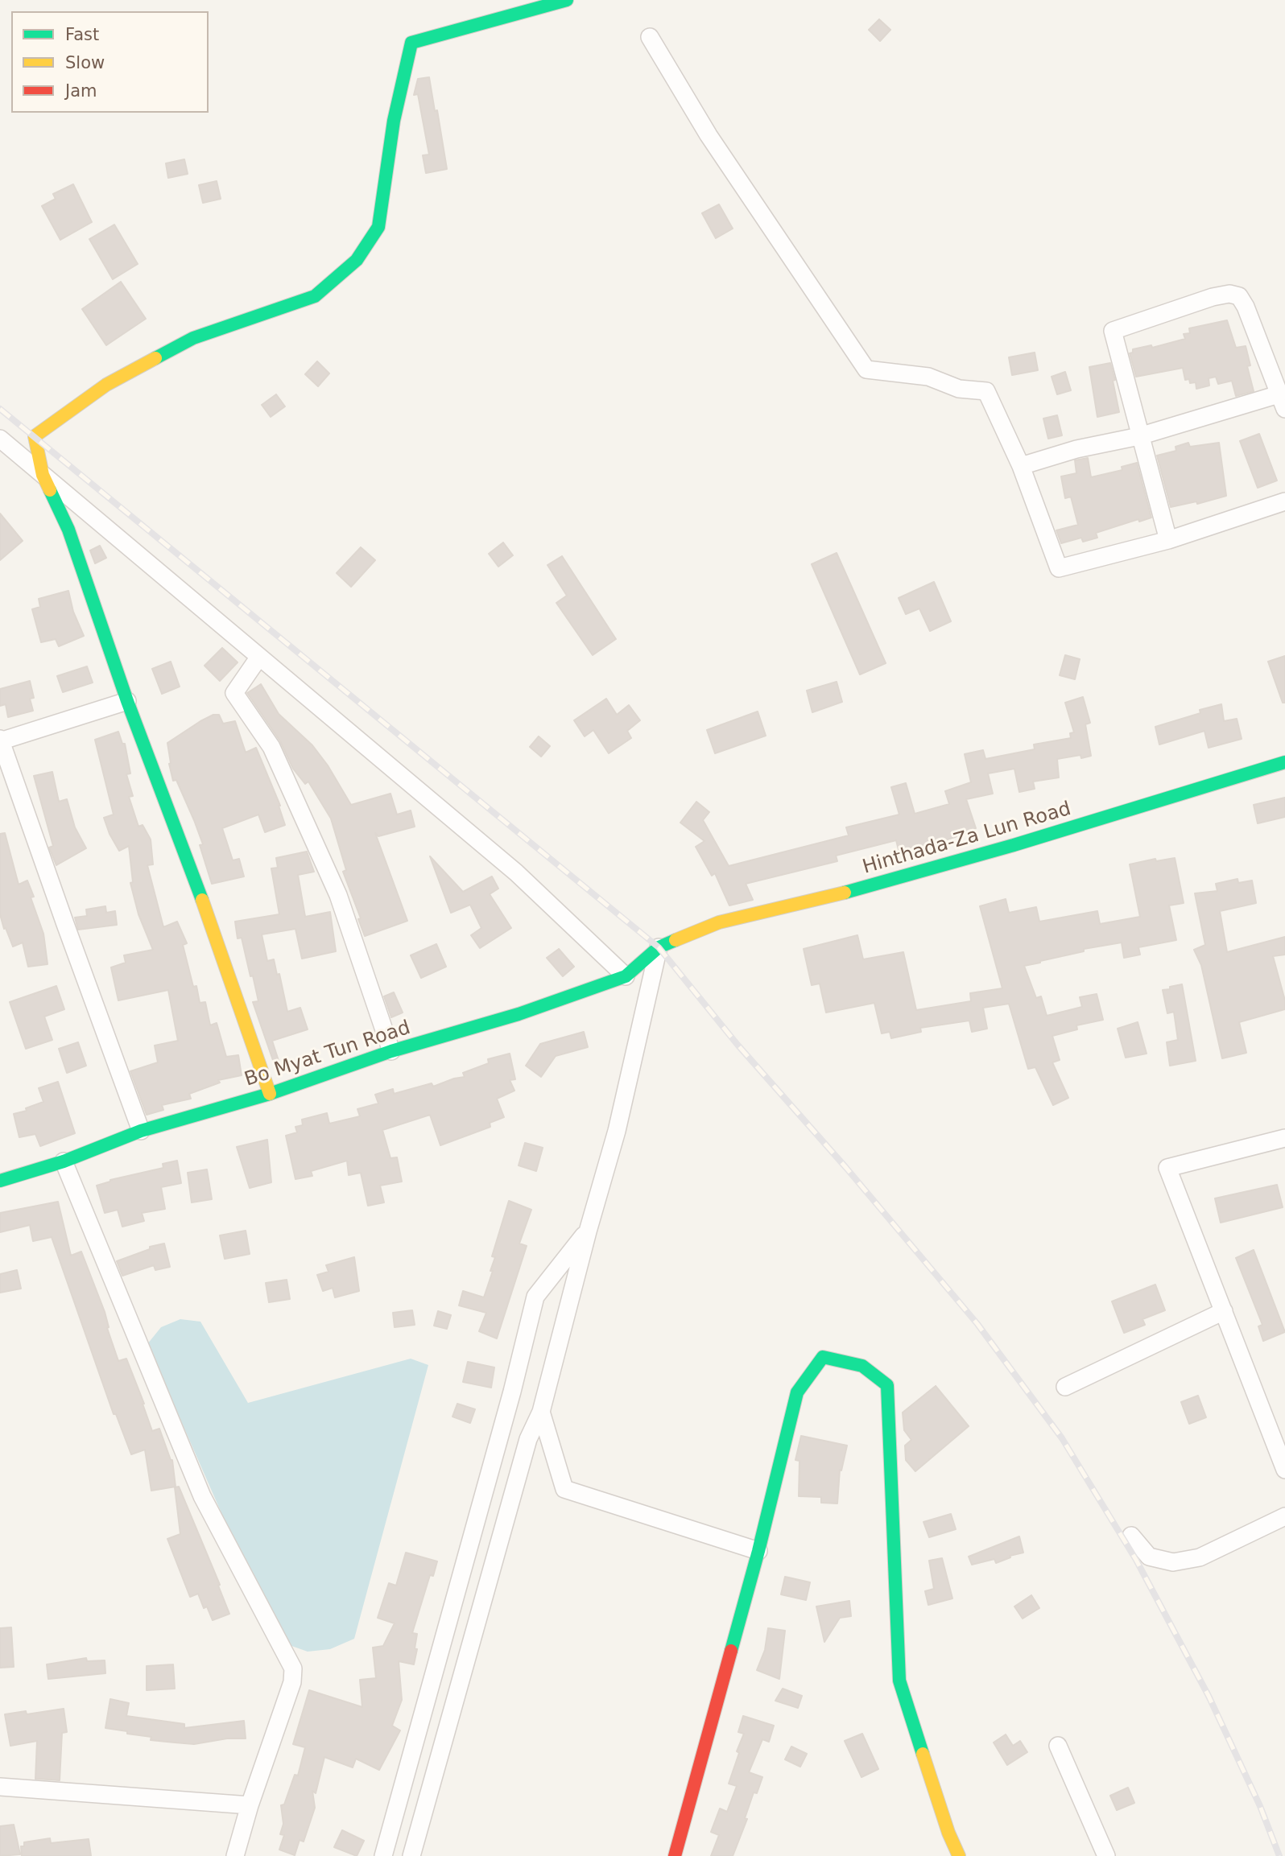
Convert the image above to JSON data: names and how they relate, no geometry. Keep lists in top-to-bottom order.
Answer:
{
  "streets": {
    "street": ["Hinthada-Za Lun Road", "Bo Myat Tun Road"]
  },
  "crossings": [
    ["Hinthada-Za Lun Road", "Bo Myat Tun Road"]
  ],
  "legend": ["Fast", "Slow", "Jam"]
}
